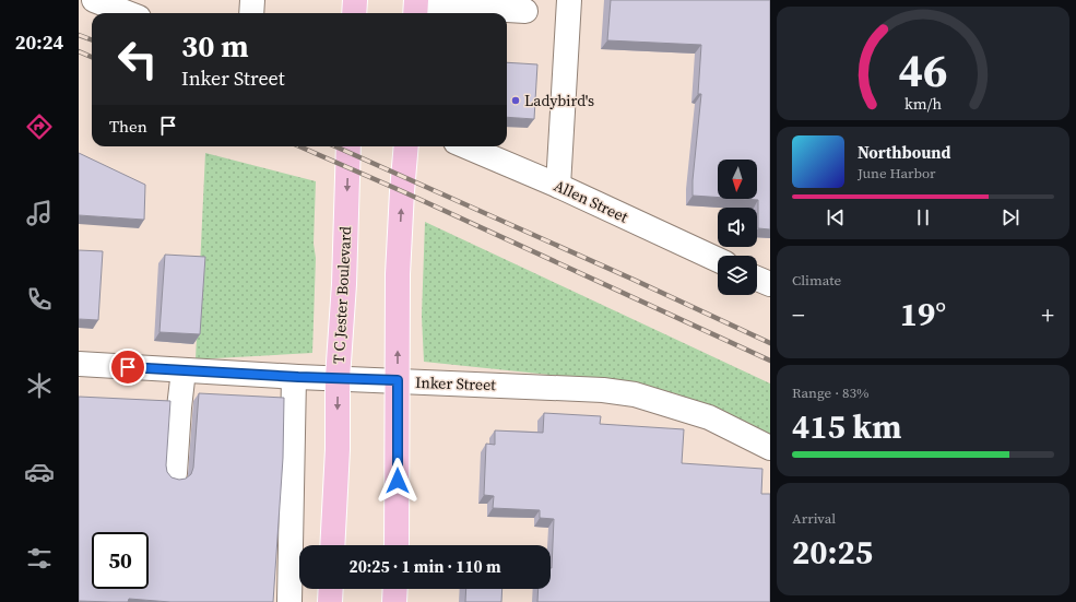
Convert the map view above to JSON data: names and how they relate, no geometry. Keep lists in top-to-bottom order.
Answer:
{
  "streets": {
    "main road": ["T C Jester Boulevard"],
    "street": ["Allen Street", "Inker Street"]
  },
  "crossings": [
    ["T C Jester Boulevard", "Inker Street"]
  ],
  "places": ["Ladybird's"],
  "north": "bottom",
  "page": {
    "tabs": "20:24",
    "turn": ["30 m", "Inker Street"],
    "then": "Then",
    "song": ["Northbound", "June Harbor"],
    "tile": [
      "Climate",
      ["Range · 83%", "415 km"],
      ["Arrival", "20:25"]
    ],
    "heat": ["−", "19°", "+"],
    "limit": "50",
    "trip": "20:25 · 1 min · 110 m",
    "gauge": ["46", "km/h"]
  }
}
